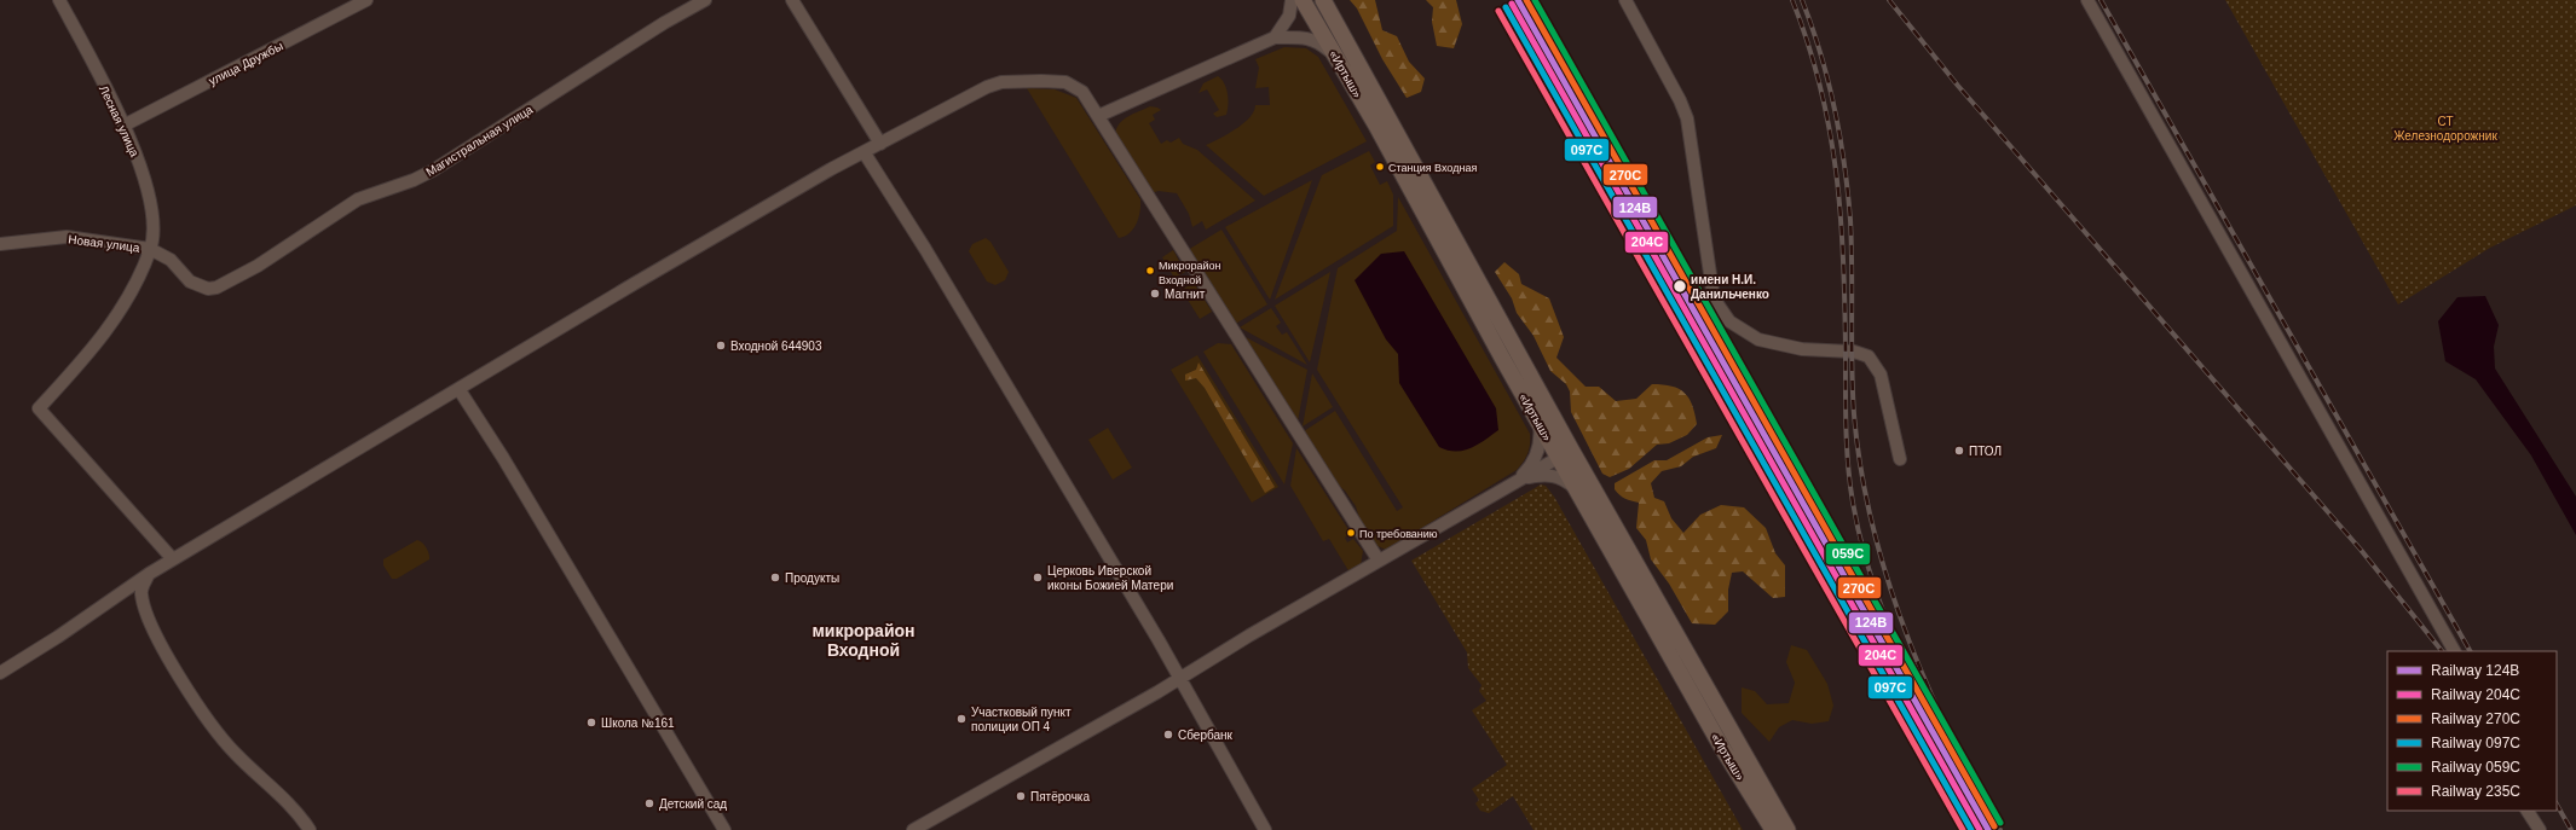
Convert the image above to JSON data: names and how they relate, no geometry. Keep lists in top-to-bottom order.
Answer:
{
  "streets": {
    "main road": ["«Иртыш»"],
    "street": [
      "улица Дружбы",
      "Лесная улица",
      "Магистральная улица",
      "Новая улица"
    ]
  },
  "crossings": [
    ["улица Дружбы", "Лесная улица"],
    ["Лесная улица", "Магистральная улица"],
    ["Лесная улица", "Новая улица"],
    ["Магистральная улица", "Новая улица"]
  ],
  "districts": ["микрорайон Входной"],
  "parks": ["СТ Железнодорожник"],
  "places": [
    "Станция Входная",
    "Микрорайон Входной",
    "имени Н.И. Данильченко",
    "Магнит",
    "Входной 644903",
    "ПТОЛ",
    "По требованию",
    "Продукты",
    "Церковь Иверской иконы Божией Матери",
    "Участковый пункт полиции ОП 4",
    "Школа №161",
    "Сбербанк",
    "Пятёрочка",
    "Детский сад"
  ],
  "lines": [
    "rail line 124В",
    "rail line 270С",
    "rail line 059С",
    "rail line 204С",
    "rail line 097С",
    "rail line 235С"
  ],
  "legend": [
    "Railway 124В",
    "Railway 204С",
    "Railway 270С",
    "Railway 097С",
    "Railway 059С",
    "Railway 235С"
  ]
}
